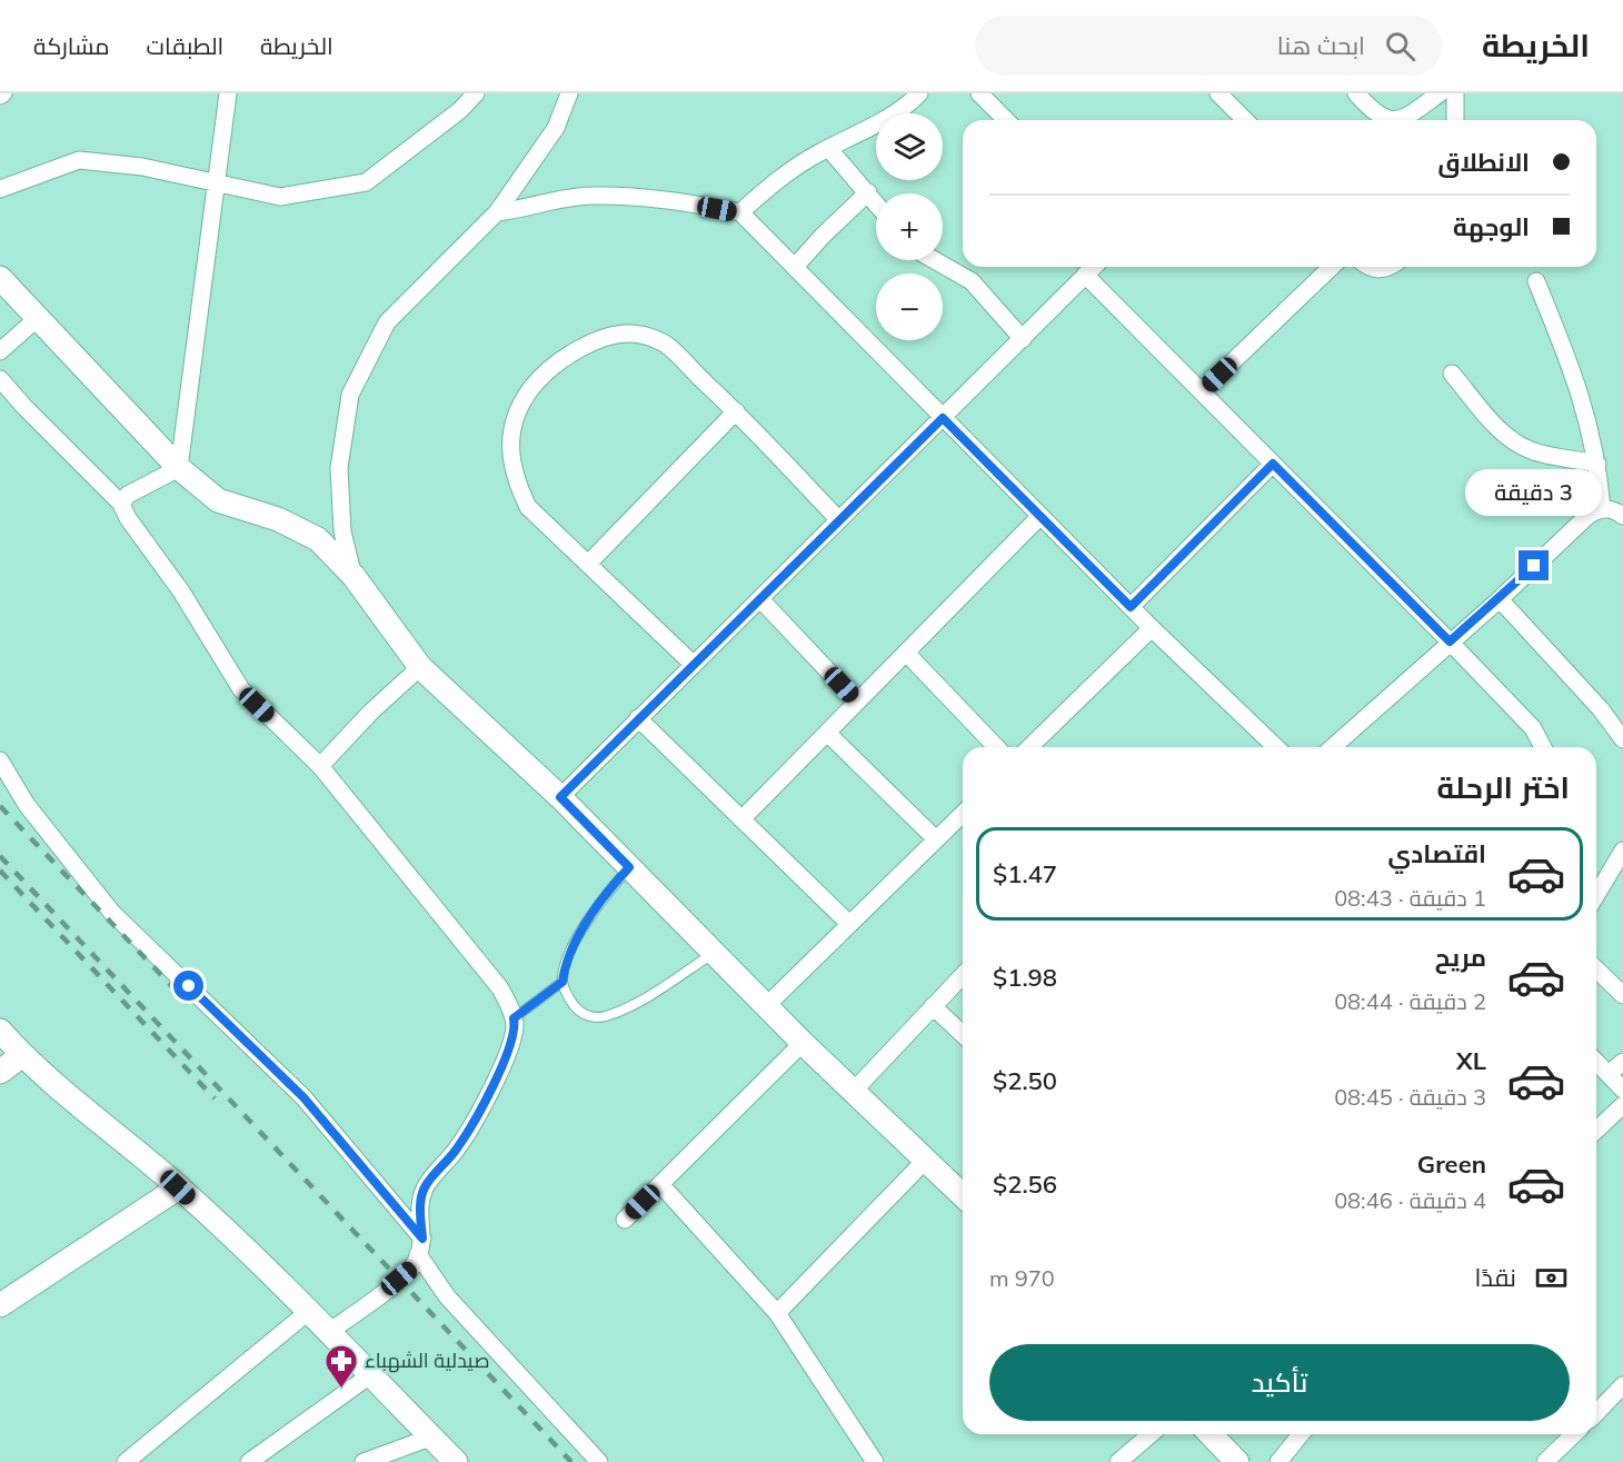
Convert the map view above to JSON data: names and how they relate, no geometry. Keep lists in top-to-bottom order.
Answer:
{
  "places": {
    "pharmacy": ["صيدلية الشهباء"]
  },
  "page": {
    "header": "الخريطة",
    "search": "ابحث هنا",
    "nav": ["الخريطة", "الطبقات", "مشاركة"],
    "map_buttons": ["+", "−"],
    "banner": ["الانطلاق", "الوجهة"],
    "bubble": "3 دقيقة",
    "heading": "اختر الرحلة",
    "list": [
      {
        "name": "اقتصادي",
        "note": "1 دقيقة · 08:43",
        "value": "$1.47"
      },
      {
        "name": "مريح",
        "note": "2 دقيقة · 08:44",
        "value": "$1.98"
      },
      {
        "name": "XL",
        "note": "3 دقيقة · 08:45",
        "value": "$2.50"
      },
      {
        "name": "Green",
        "note": "4 دقيقة · 08:46",
        "value": "$2.56"
      }
    ],
    "pay": ["نقدًا", "970 m"],
    "buttons": "تأكيد"
  }
}
